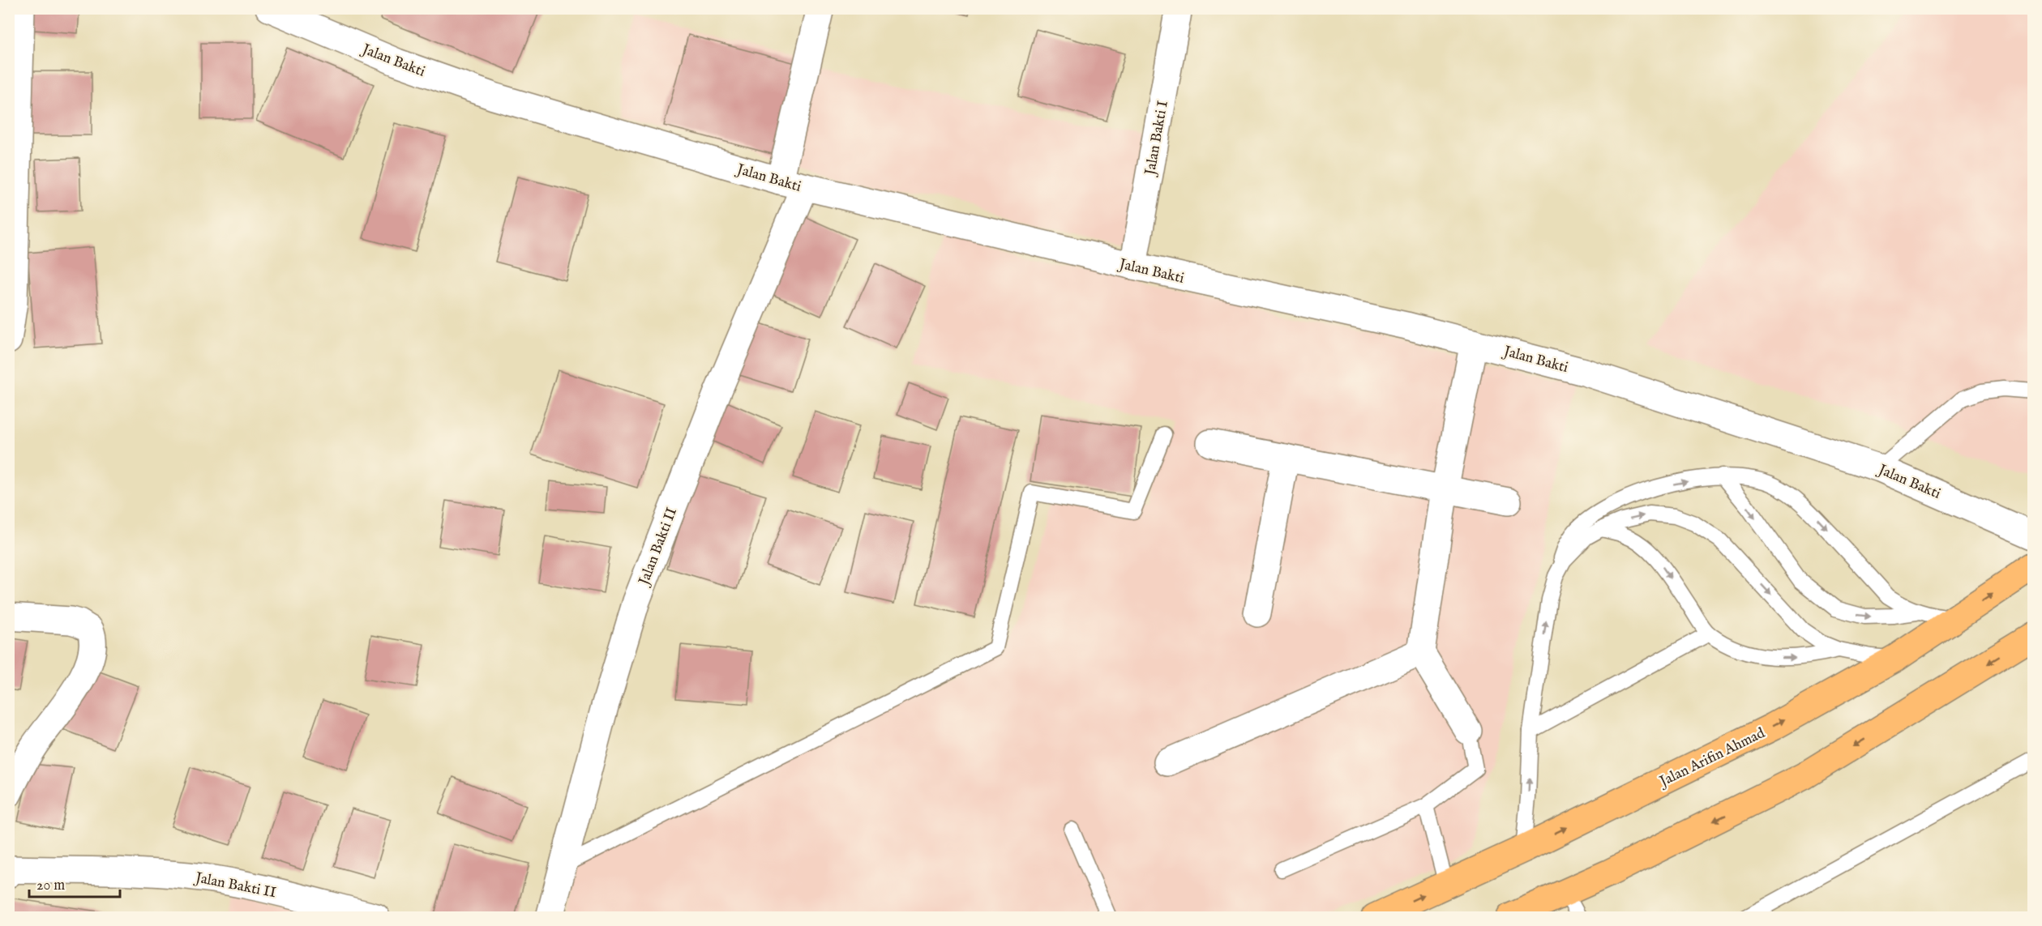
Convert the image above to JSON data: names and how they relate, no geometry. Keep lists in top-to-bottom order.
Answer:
{
  "streets": {
    "main road": ["Jalan Arifin Ahmad"],
    "street": ["Jalan Bakti", "Jalan Bakti I", "Jalan Bakti II"]
  },
  "crossings": [
    ["Jalan Bakti", "Jalan Bakti I"],
    ["Jalan Bakti", "Jalan Bakti II"]
  ],
  "scale_bar": "20 m"
}
